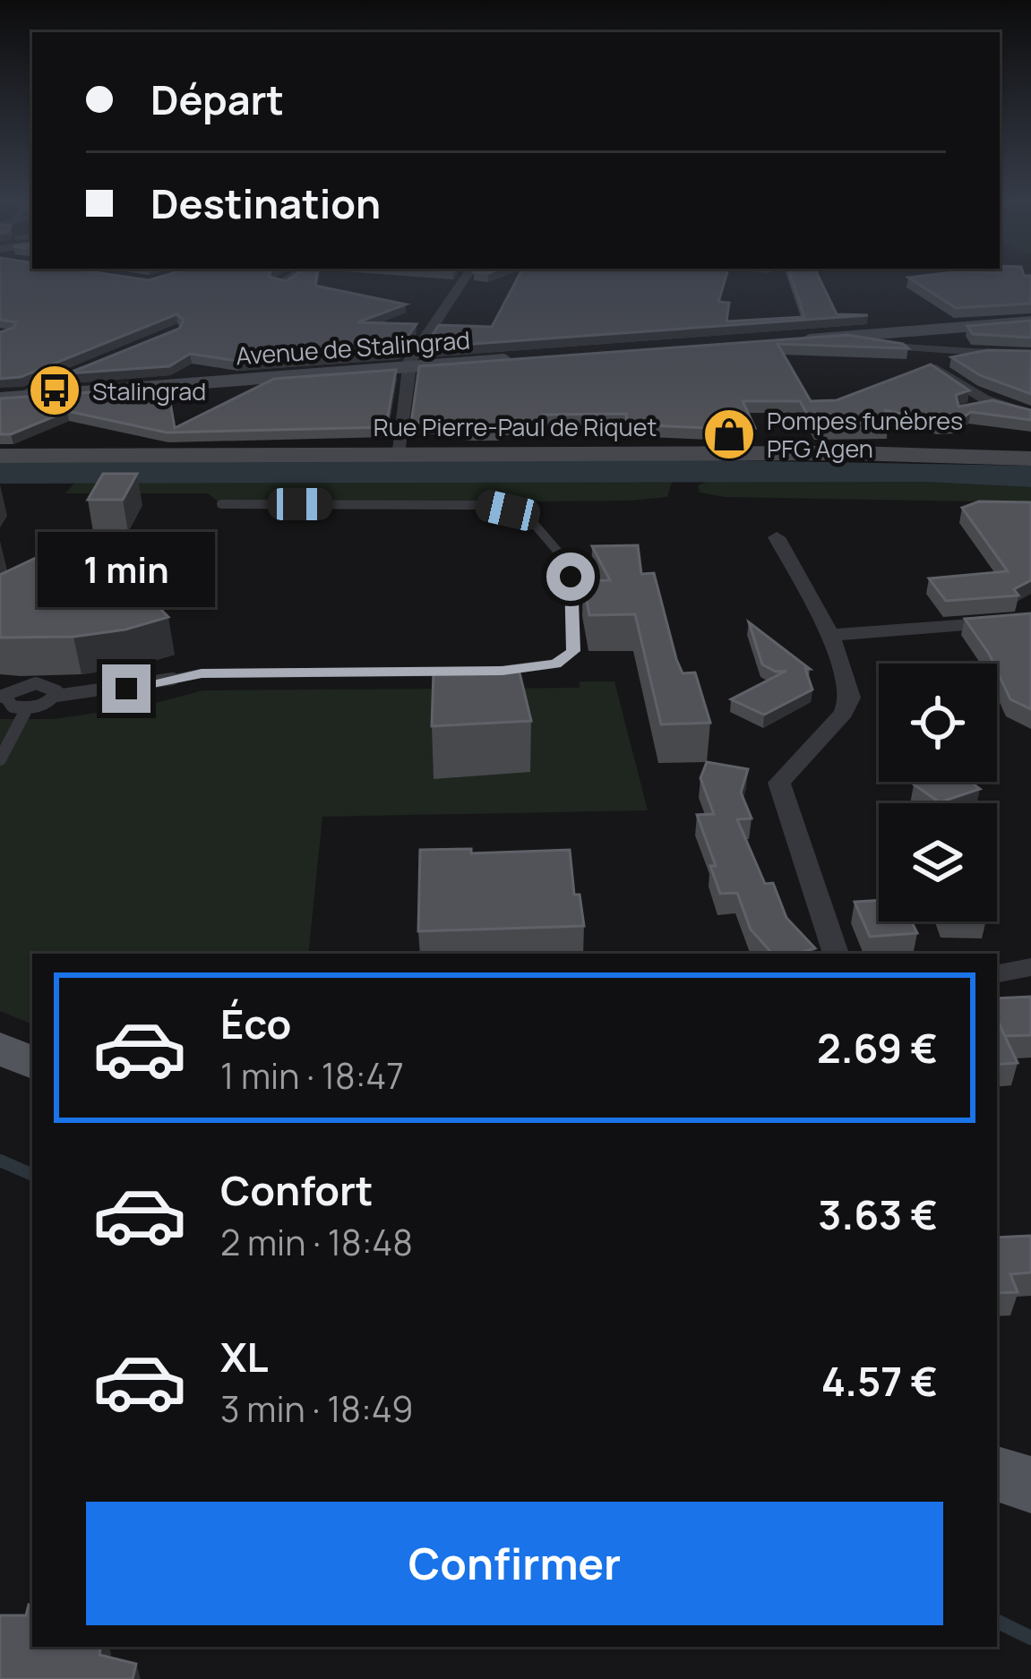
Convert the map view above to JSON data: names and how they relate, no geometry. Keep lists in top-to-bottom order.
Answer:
{
  "streets": {
    "street": ["Avenue de Stalingrad", "Rue Pierre-Paul de Riquet"]
  },
  "places": {
    "bus stop": ["Stalingrad"],
    "shop": ["Pompes funèbres PFG Agen"]
  },
  "page": {
    "banner": ["Départ", "Destination"],
    "bubble": "1 min",
    "list": [
      {
        "name": "Éco",
        "note": "1 min · 18:47",
        "value": "2.69 €"
      },
      {
        "name": "Confort",
        "note": "2 min · 18:48",
        "value": "3.63 €"
      },
      {
        "name": "XL",
        "note": "3 min · 18:49",
        "value": "4.57 €"
      }
    ],
    "buttons": "Confirmer"
  }
}
